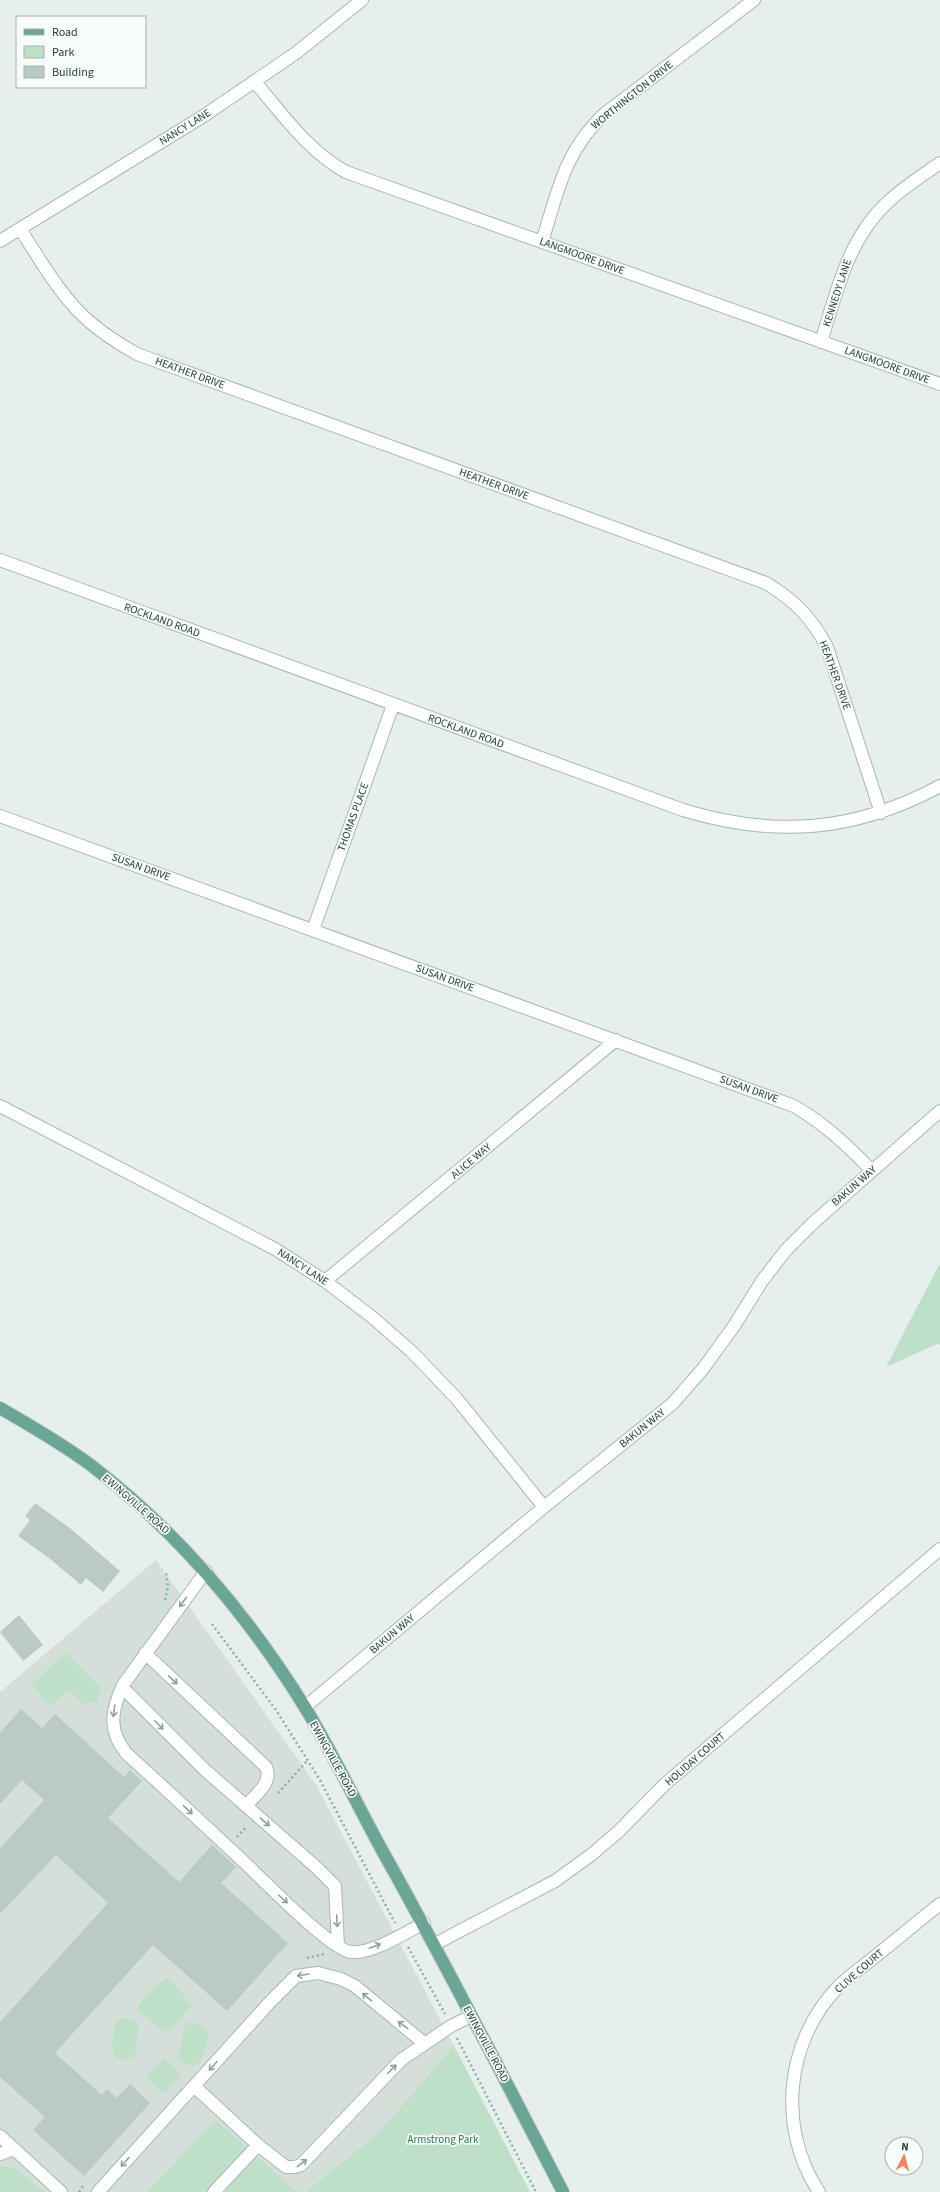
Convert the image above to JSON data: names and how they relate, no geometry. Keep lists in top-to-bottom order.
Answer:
{
  "streets": {
    "main road": ["EWINGVILLE ROAD"],
    "street": [
      "WORTHINGTON DRIVE",
      "NANCY LANE",
      "LANGMOORE DRIVE",
      "KENNEDY LANE",
      "HEATHER DRIVE",
      "ROCKLAND ROAD",
      "THOMAS PLACE",
      "SUSAN DRIVE",
      "ALICE WAY",
      "BAKUN WAY",
      "HOLIDAY COURT",
      "CLIVE COURT"
    ]
  },
  "crossings": [
    ["WORTHINGTON DRIVE", "LANGMOORE DRIVE"],
    ["NANCY LANE", "LANGMOORE DRIVE"],
    ["NANCY LANE", "HEATHER DRIVE"],
    ["NANCY LANE", "ALICE WAY"],
    ["NANCY LANE", "BAKUN WAY"],
    ["LANGMOORE DRIVE", "KENNEDY LANE"],
    ["HEATHER DRIVE", "ROCKLAND ROAD"],
    ["ROCKLAND ROAD", "THOMAS PLACE"],
    ["THOMAS PLACE", "SUSAN DRIVE"],
    ["SUSAN DRIVE", "ALICE WAY"],
    ["SUSAN DRIVE", "BAKUN WAY"],
    ["BAKUN WAY", "EWINGVILLE ROAD"],
    ["EWINGVILLE ROAD", "HOLIDAY COURT"]
  ],
  "parks": ["Armstrong Park"],
  "legend": ["Road", "Park", "Building"],
  "north": "top"
}
